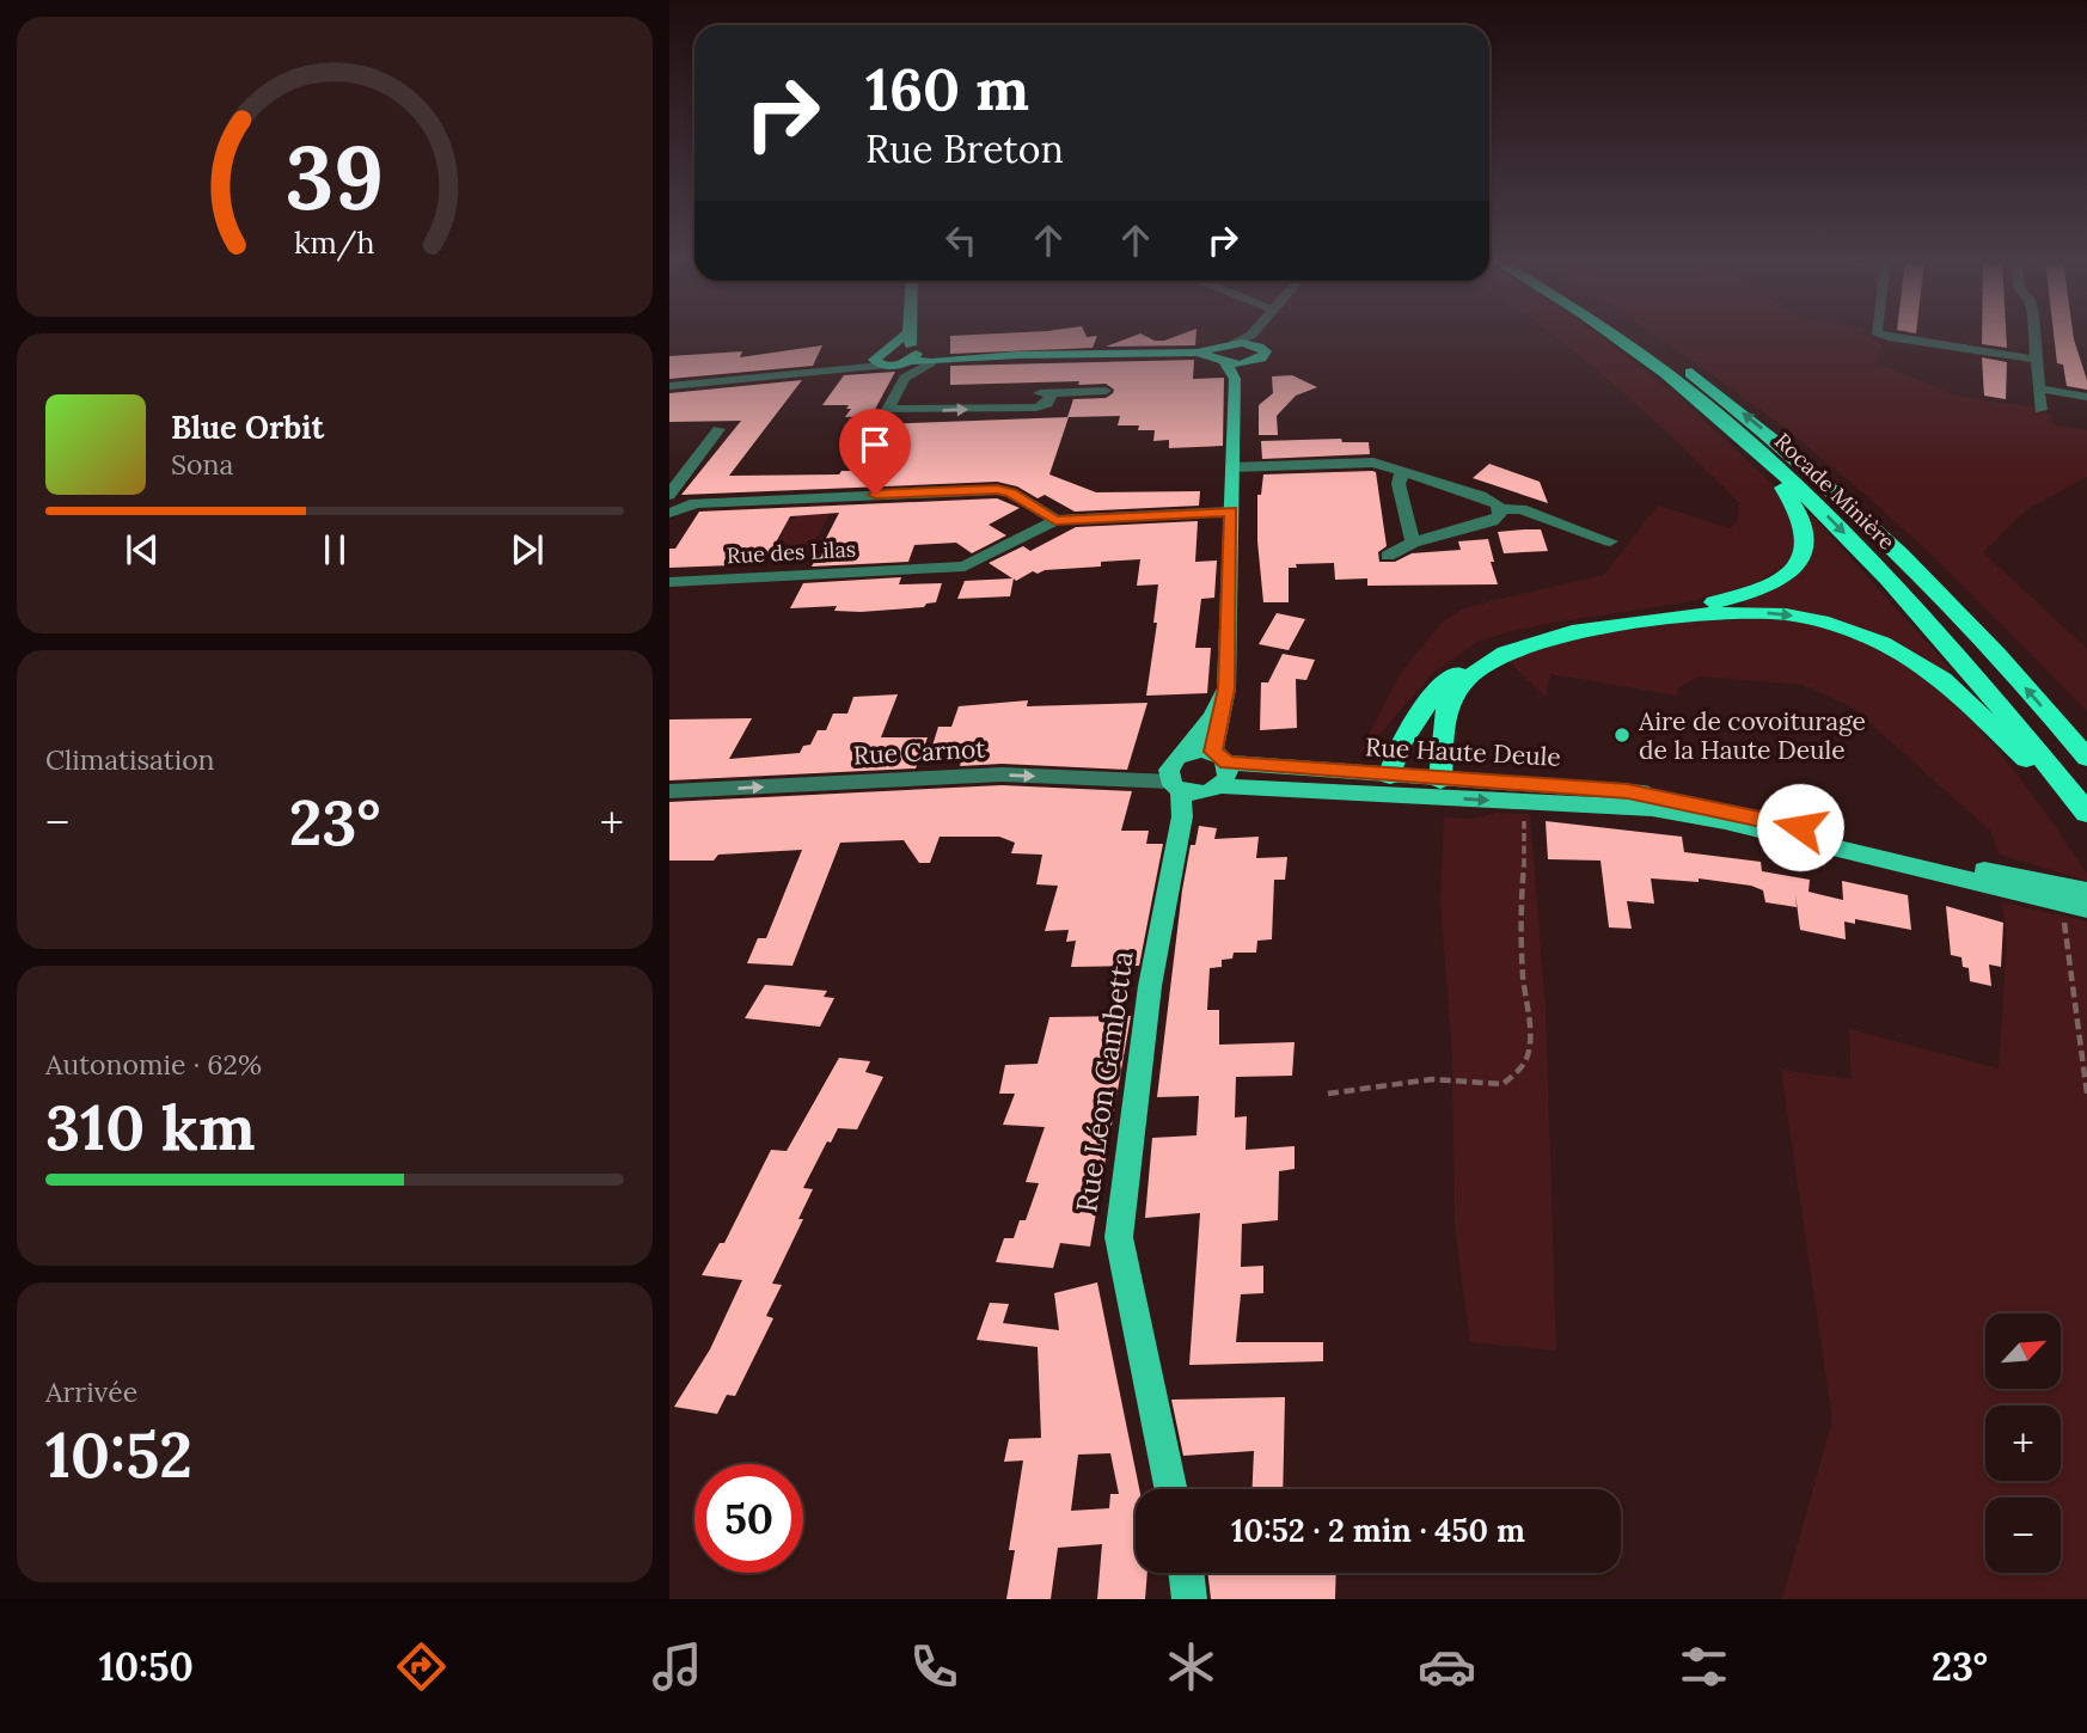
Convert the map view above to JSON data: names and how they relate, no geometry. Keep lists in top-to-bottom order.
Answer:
{
  "streets": {
    "highway": ["Rocade Minière"],
    "main road": ["Rue Haute Deule", "Rue Léon Gambetta"],
    "street": ["Rue des Lilas", "Rue Carnot"]
  },
  "crossings": [
    ["Rue Carnot", "Rue Haute Deule"],
    ["Rue Carnot", "Rue Léon Gambetta"],
    ["Rue Haute Deule", "Rue Léon Gambetta"]
  ],
  "one_way": ["Rue Carnot"],
  "places": ["Aire de covoiturage de la Haute Deule"],
  "north": "top right",
  "page": {
    "turn": ["160 m", "Rue Breton"],
    "song": ["Blue Orbit", "Sona"],
    "tile": [
      "Climatisation",
      ["Autonomie · 62%", "310 km"],
      ["Arrivée", "10:52"]
    ],
    "heat": ["−", "23°", "+"],
    "map_buttons": ["+", "−"],
    "limit": "50",
    "trip": "10:52 · 2 min · 450 m",
    "tabs": ["10:50", "23°"],
    "gauge": ["39", "km/h"]
  }
}
